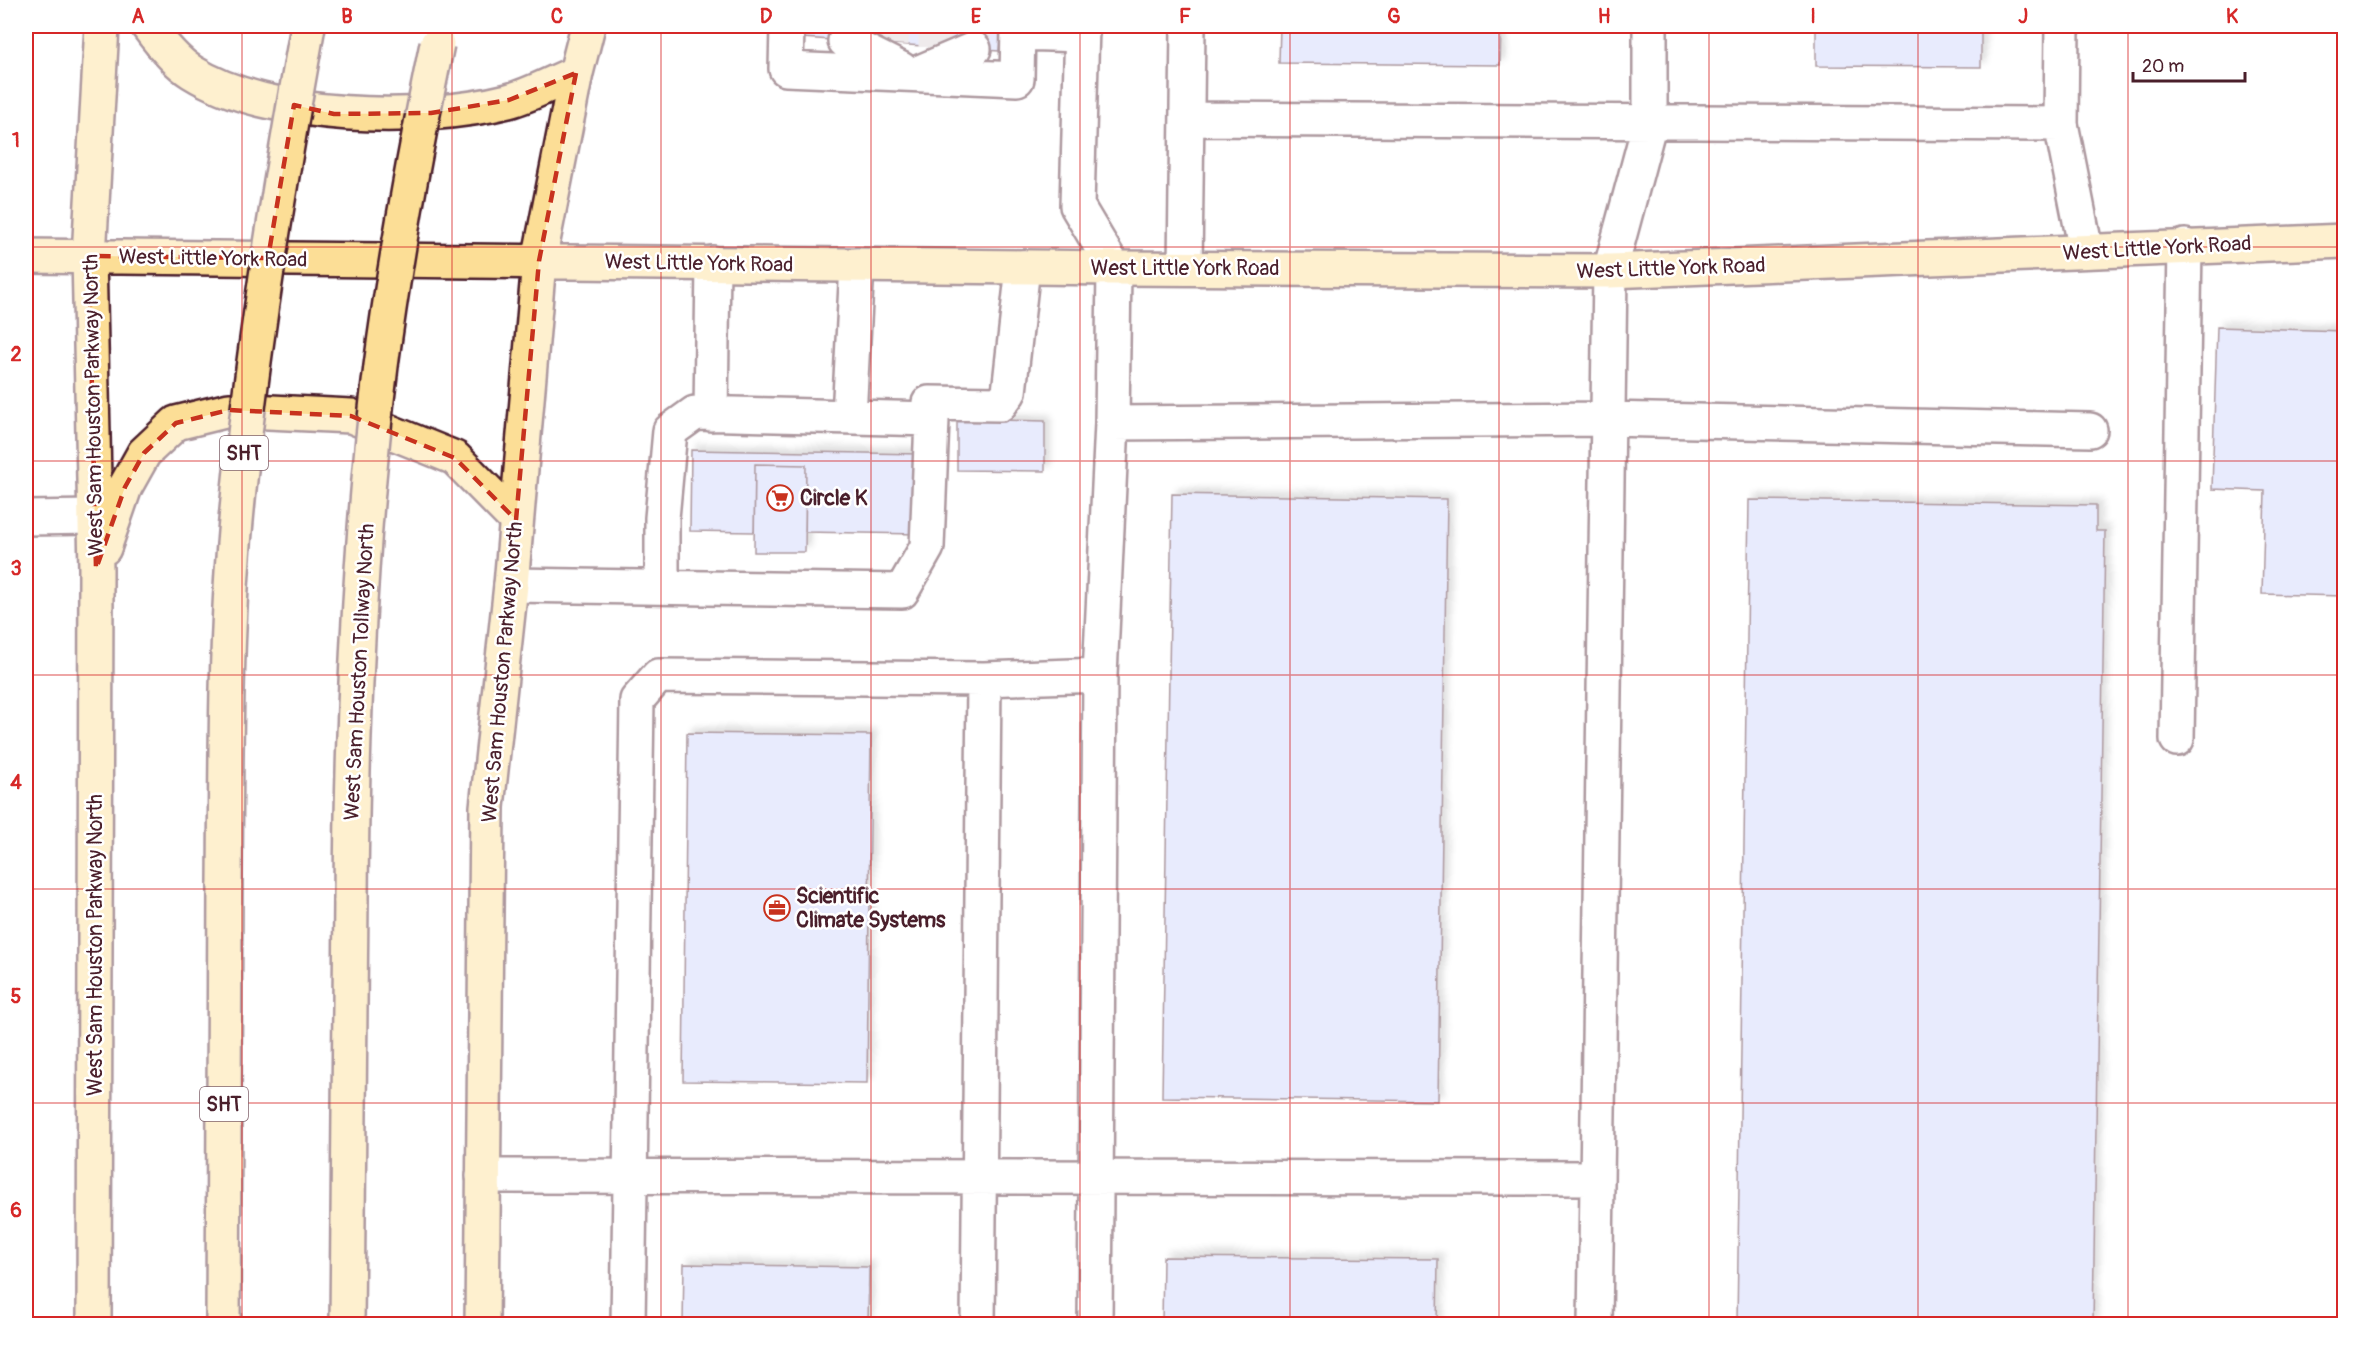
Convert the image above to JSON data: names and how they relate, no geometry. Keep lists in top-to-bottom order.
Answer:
{
  "streets": {
    "main road": [
      "West Little York Road",
      "West Sam Houston Parkway North",
      "SHT",
      "West Sam Houston Tollway North"
    ]
  },
  "crossings": [
    ["West Little York Road", "West Sam Houston Parkway North"]
  ],
  "places": {
    "supermarket": ["Circle K"],
    "office": ["Scientific Climate Systems"]
  },
  "scale_bar": "20 m",
  "grid": {
    "columns": [
      "A",
      "B",
      "C",
      "D",
      "E",
      "F",
      "G",
      "H",
      "I",
      "J",
      "K"
    ],
    "rows": [
      "1",
      "2",
      "3",
      "4",
      "5",
      "6"
    ]
  }
}
